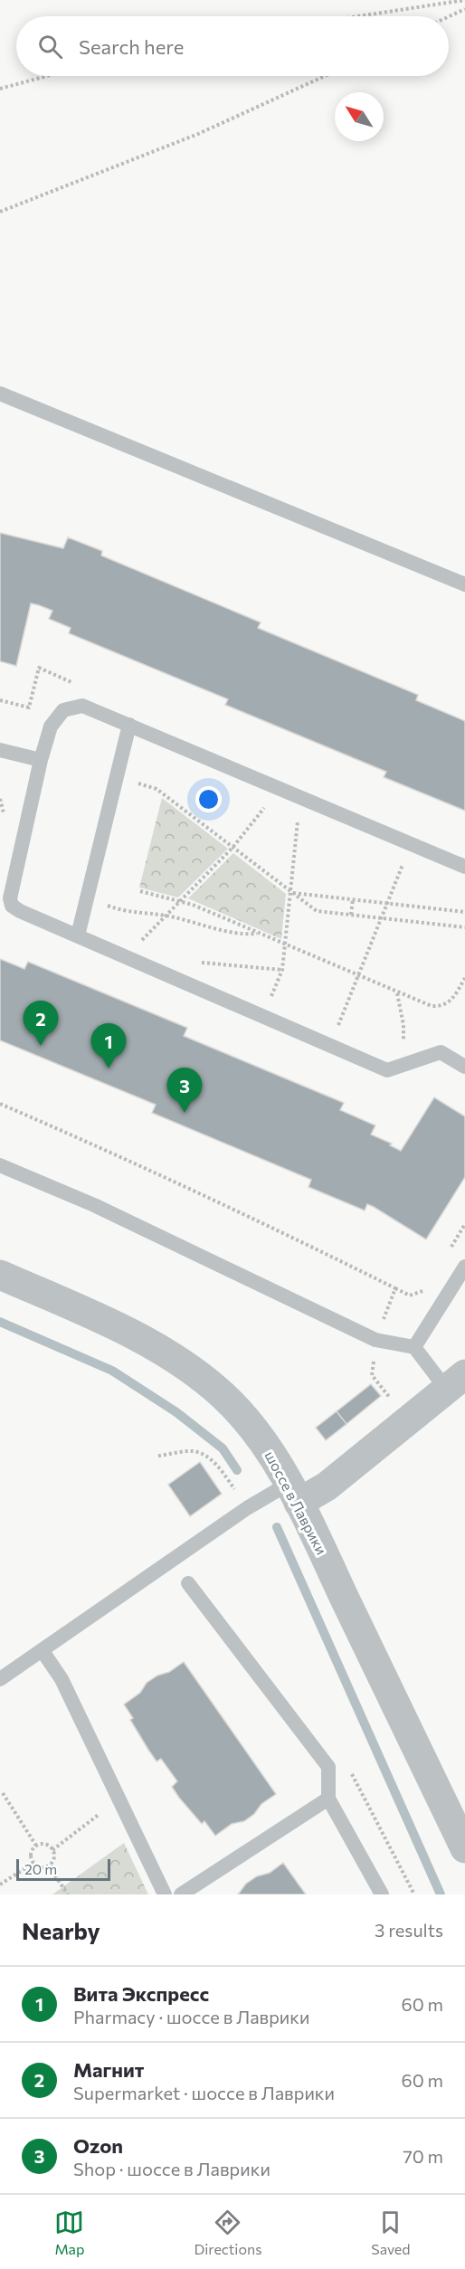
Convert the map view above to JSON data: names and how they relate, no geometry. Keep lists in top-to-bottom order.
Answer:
{
  "streets": {
    "street": ["шоссе в Лаврики"]
  },
  "scale_bar": "20 m",
  "north": "top left",
  "page": {
    "search": "Search here",
    "pins": ["2", "1", "3"],
    "scale": "20 m",
    "heading": ["Nearby", "3 results"],
    "list": [
      {
        "mark": "1",
        "name": "Вита Экспресс",
        "note": "Pharmacy · шоссе в Лаврики",
        "value": "60 m"
      },
      {
        "mark": "2",
        "name": "Магнит",
        "note": "Supermarket · шоссе в Лаврики",
        "value": "60 m"
      },
      {
        "mark": "3",
        "name": "Ozon",
        "note": "Shop · шоссе в Лаврики",
        "value": "70 m"
      }
    ],
    "nav": ["Map", "Directions", "Saved"]
  }
}
